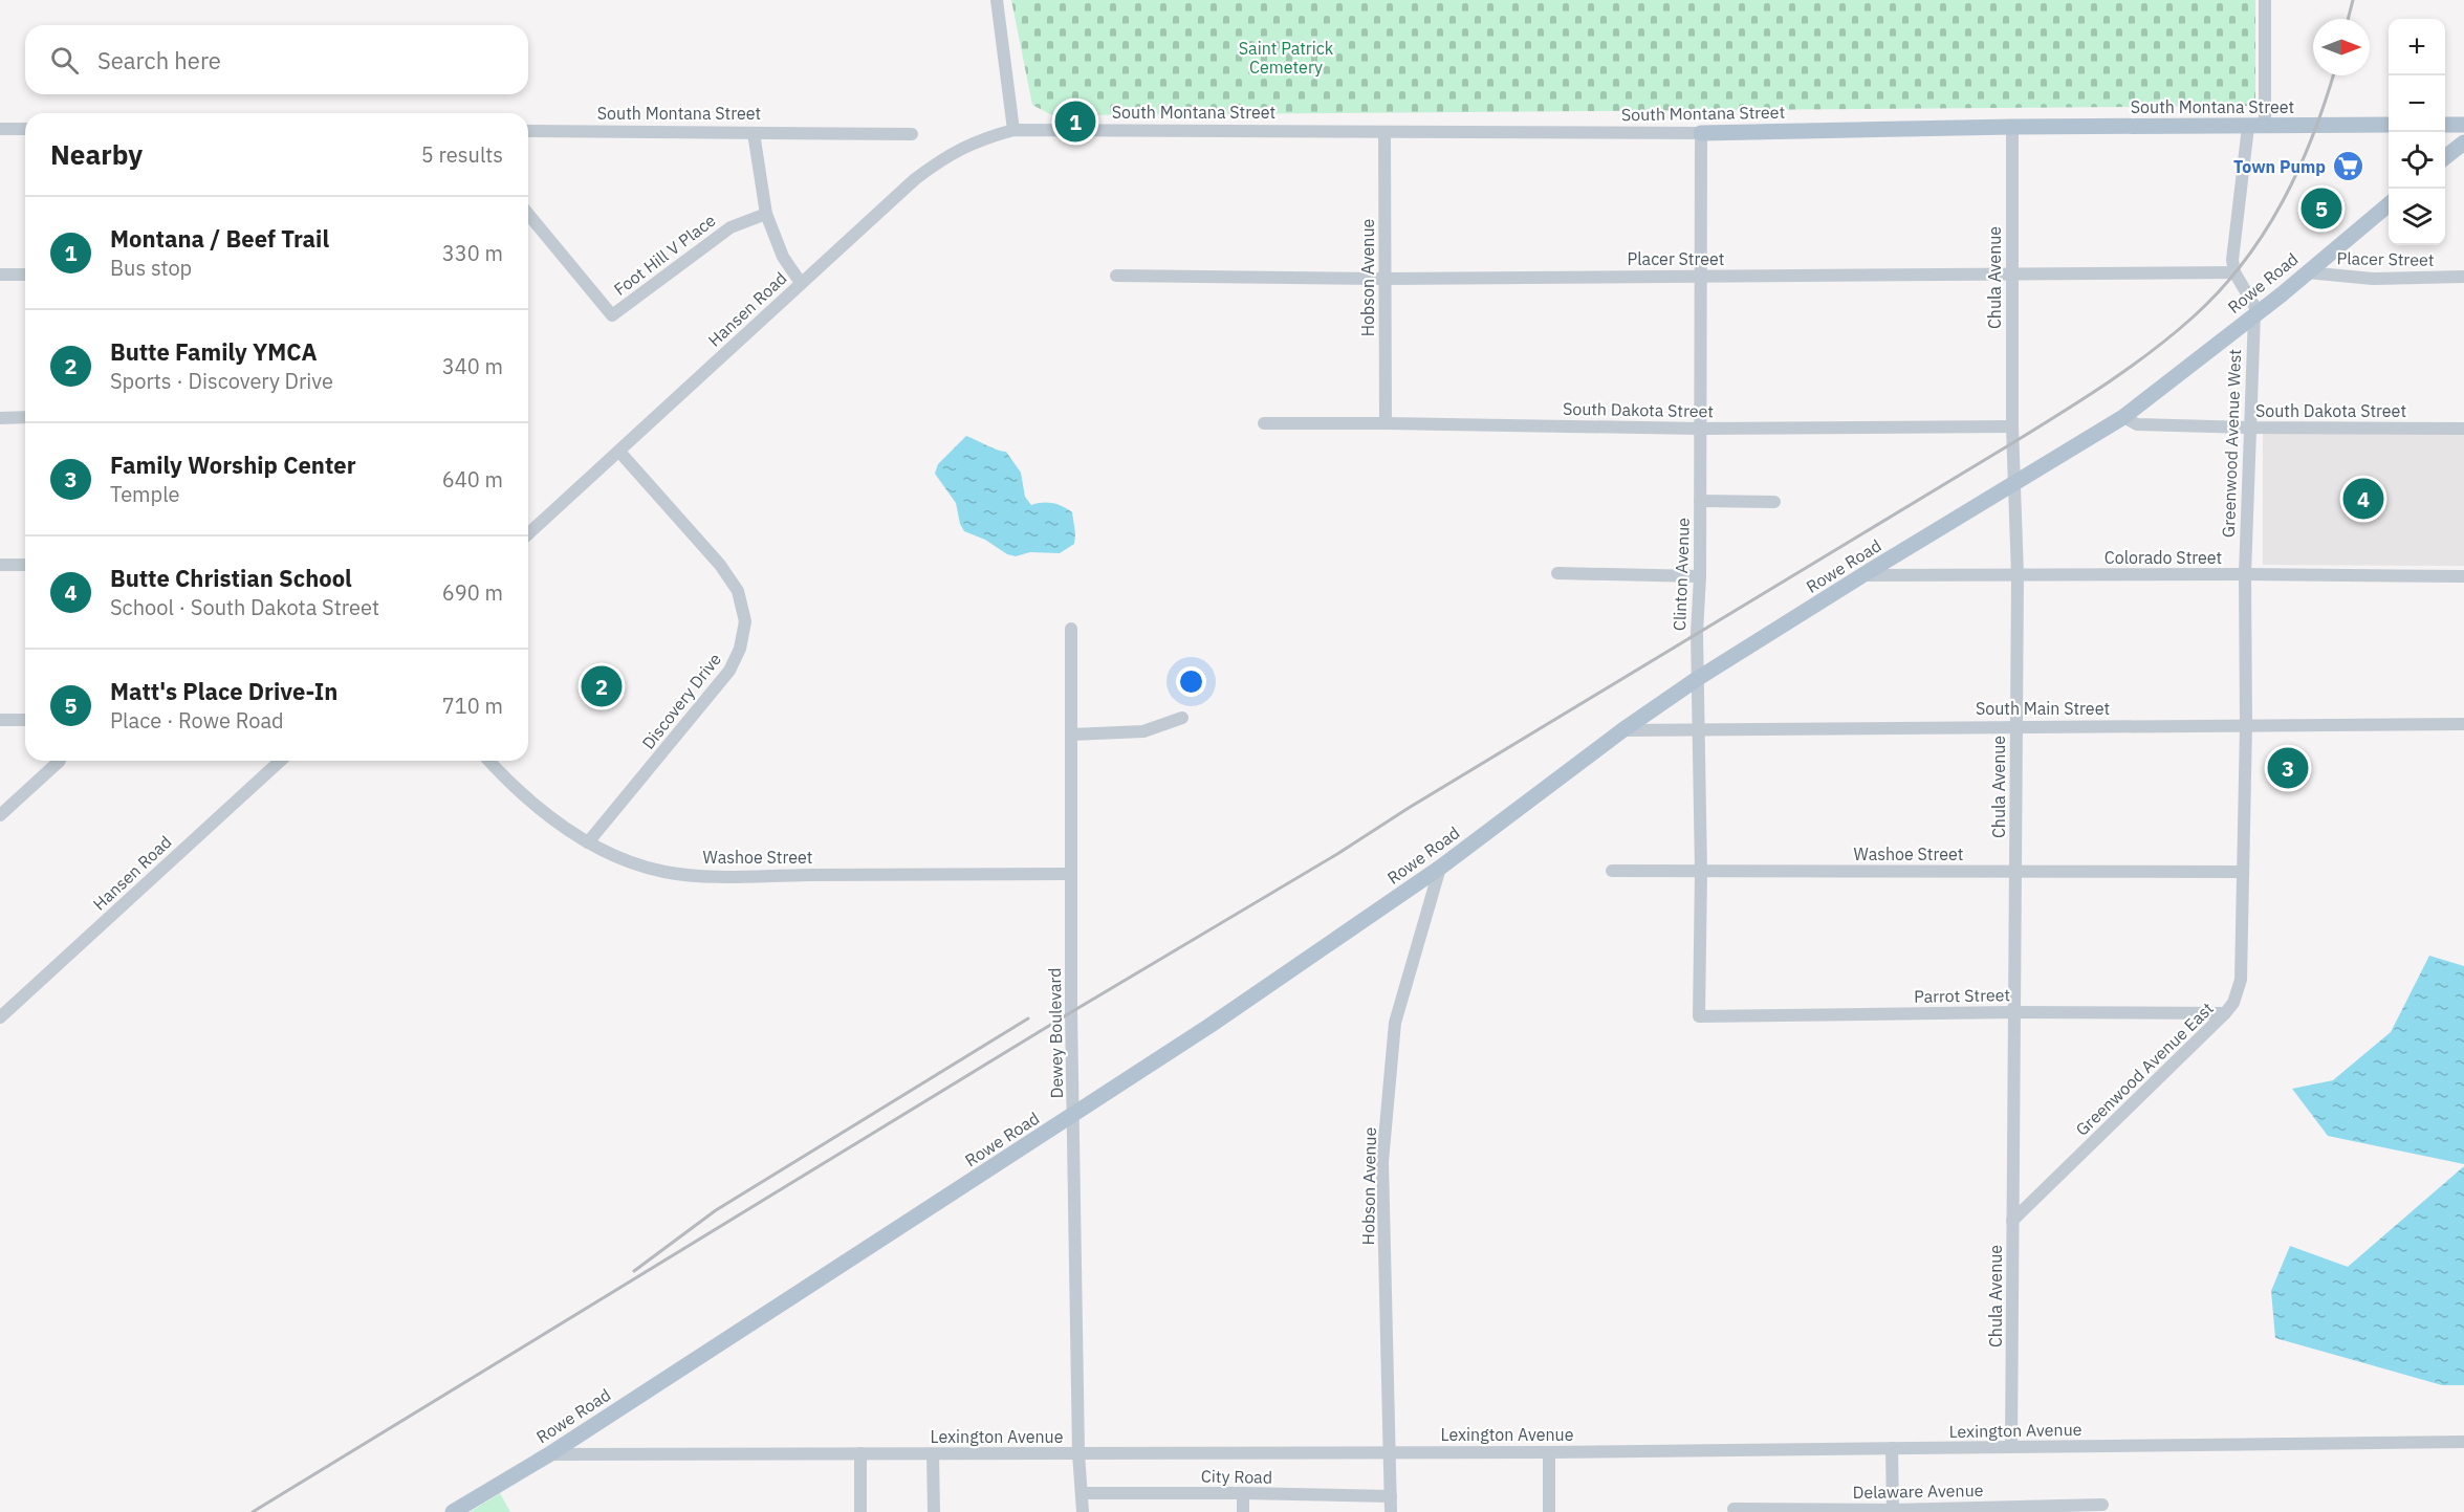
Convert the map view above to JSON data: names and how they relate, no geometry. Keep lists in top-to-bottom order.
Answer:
{
  "streets": {
    "main road": ["South Montana Street", "Rowe Road"],
    "street": [
      "Foot Hill V Place",
      "Placer Street",
      "Hobson Avenue",
      "Chula Avenue",
      "Hansen Road",
      "South Dakota Street",
      "Greenwood Avenue West",
      "Colorado Street",
      "Clinton Avenue",
      "Discovery Drive",
      "South Main Street",
      "Washoe Street",
      "Parrot Street",
      "Dewey Boulevard",
      "Greenwood Avenue East",
      "Lexington Avenue",
      "City Road",
      "Delaware Avenue"
    ]
  },
  "crossings": [
    ["South Montana Street", "Hobson Avenue"],
    ["South Montana Street", "Chula Avenue"],
    ["South Montana Street", "Hansen Road"],
    ["South Montana Street", "Clinton Avenue"],
    ["Placer Street", "Hobson Avenue"],
    ["Placer Street", "Chula Avenue"],
    ["Placer Street", "Rowe Road"],
    ["Placer Street", "Clinton Avenue"],
    ["Hobson Avenue", "Rowe Road"],
    ["Hobson Avenue", "South Dakota Street"],
    ["Hobson Avenue", "Lexington Avenue"],
    ["Hobson Avenue", "City Road"],
    ["Chula Avenue", "Rowe Road"],
    ["Chula Avenue", "South Dakota Street"],
    ["Chula Avenue", "Colorado Street"],
    ["Chula Avenue", "South Main Street"],
    ["Chula Avenue", "Washoe Street"],
    ["Chula Avenue", "Parrot Street"],
    ["Chula Avenue", "Greenwood Avenue East"],
    ["Chula Avenue", "Lexington Avenue"],
    ["Rowe Road", "South Dakota Street"],
    ["Rowe Road", "Greenwood Avenue West"],
    ["Rowe Road", "Colorado Street"],
    ["Rowe Road", "Clinton Avenue"],
    ["Rowe Road", "South Main Street"],
    ["Rowe Road", "Dewey Boulevard"],
    ["Rowe Road", "Lexington Avenue"],
    ["Hansen Road", "Discovery Drive"],
    ["South Dakota Street", "Greenwood Avenue West"],
    ["South Dakota Street", "Clinton Avenue"],
    ["Greenwood Avenue West", "Colorado Street"],
    ["Greenwood Avenue West", "South Main Street"],
    ["Greenwood Avenue West", "Greenwood Avenue East"],
    ["Clinton Avenue", "South Main Street"],
    ["Clinton Avenue", "Washoe Street"],
    ["Clinton Avenue", "Parrot Street"],
    ["Discovery Drive", "Washoe Street"],
    ["South Main Street", "Greenwood Avenue East"],
    ["Washoe Street", "Dewey Boulevard"],
    ["Washoe Street", "Greenwood Avenue East"],
    ["Parrot Street", "Greenwood Avenue East"],
    ["Dewey Boulevard", "Lexington Avenue"],
    ["Dewey Boulevard", "City Road"]
  ],
  "parks": ["Saint Patrick Cemetery"],
  "places": {
    "supermarket": ["Town Pump"]
  },
  "north": "right",
  "page": {
    "map_buttons": ["+", "−"],
    "search": "Search here",
    "pins": [
      "1",
      "5",
      "4",
      "2",
      "3"
    ],
    "heading": ["Nearby", "5 results"],
    "list": [
      {
        "mark": "1",
        "name": "Montana / Beef Trail",
        "note": "Bus stop",
        "value": "330 m"
      },
      {
        "mark": "2",
        "name": "Butte Family YMCA",
        "note": "Sports · Discovery Drive",
        "value": "340 m"
      },
      {
        "mark": "3",
        "name": "Family Worship Center",
        "note": "Temple",
        "value": "640 m"
      },
      {
        "mark": "4",
        "name": "Butte Christian School",
        "note": "School · South Dakota Street",
        "value": "690 m"
      },
      {
        "mark": "5",
        "name": "Matt's Place Drive-In",
        "note": "Place · Rowe Road",
        "value": "710 m"
      }
    ]
  }
}
